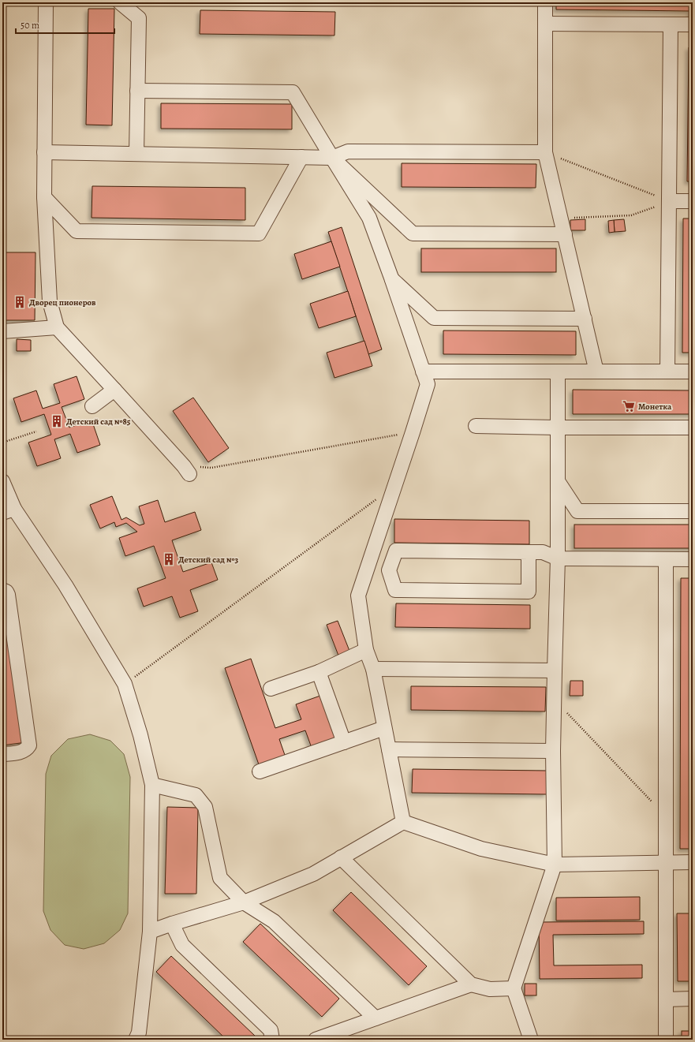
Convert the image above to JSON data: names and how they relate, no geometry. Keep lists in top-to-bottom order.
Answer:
{
  "places": {
    "building": ["Дворец пионеров", "Детский сад №85", "Детский сад №3"],
    "supermarket": ["Монетка"]
  },
  "scale_bar": "50 m"
}
